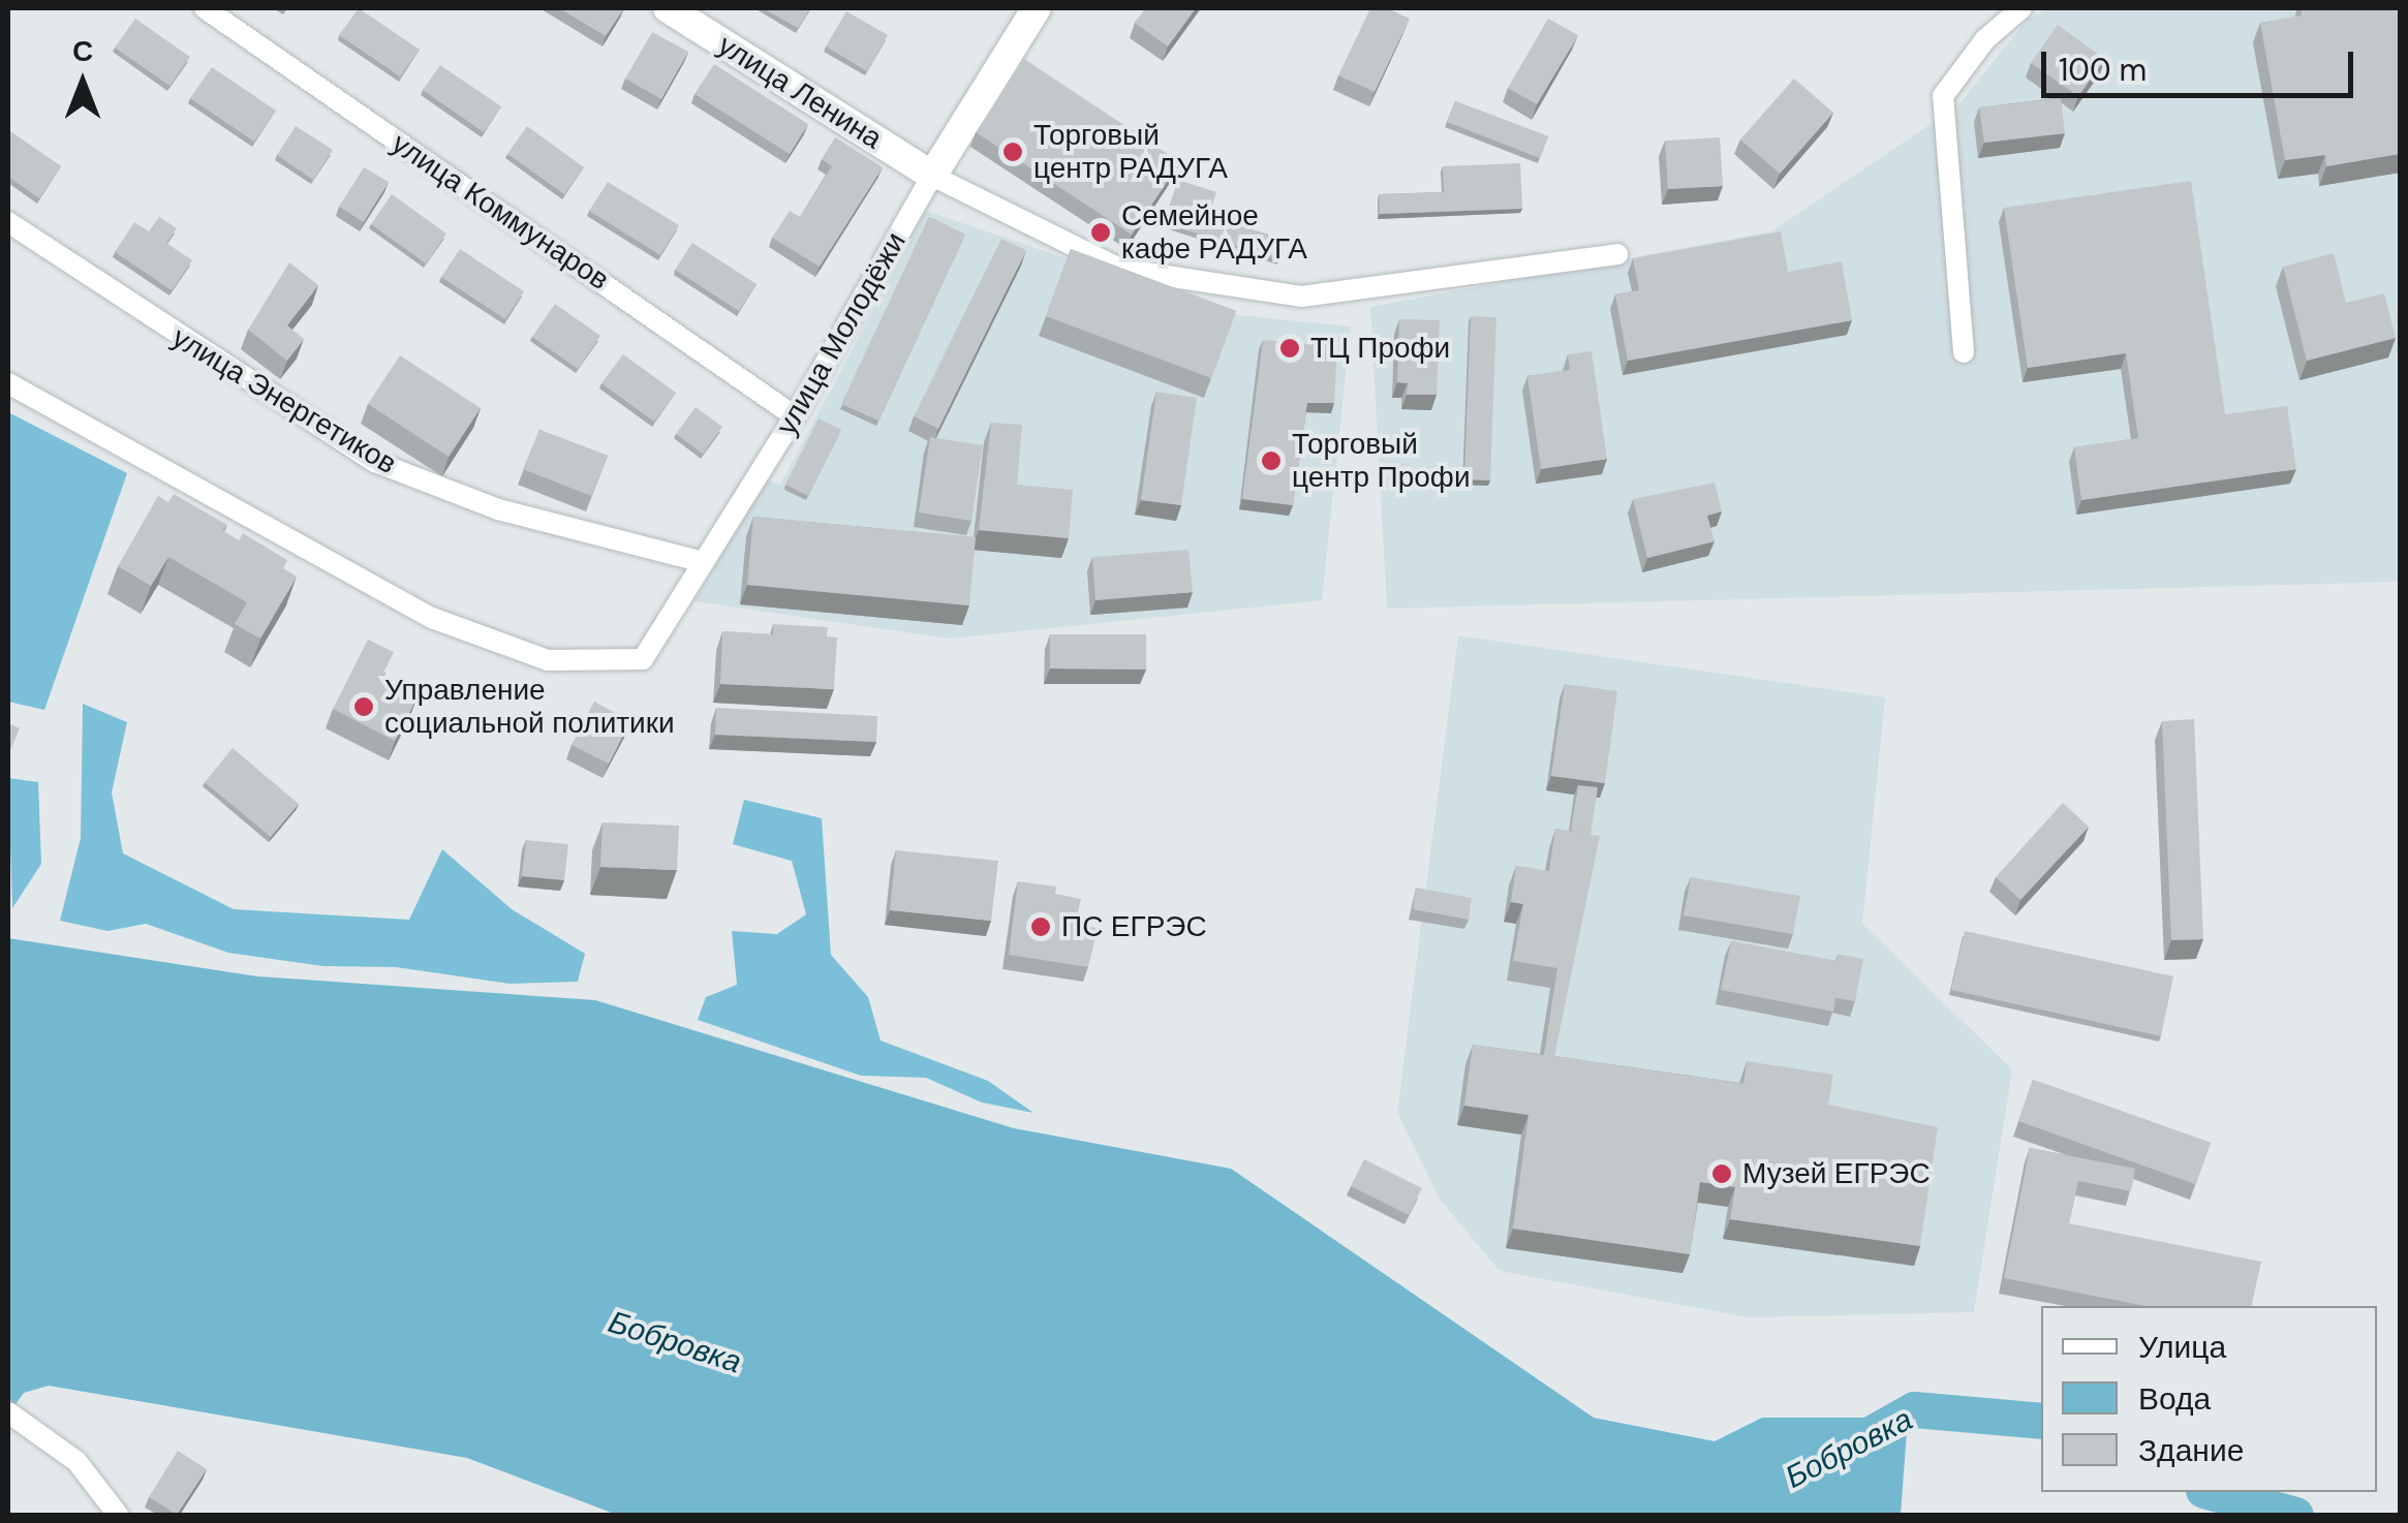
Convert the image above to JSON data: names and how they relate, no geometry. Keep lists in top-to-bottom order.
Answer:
{
  "streets": {
    "street": [
      "улица Ленина",
      "улица Коммунаров",
      "улица Молодёжи",
      "улица Энергетиков"
    ]
  },
  "crossings": [
    ["улица Ленина", "улица Молодёжи"],
    ["улица Коммунаров", "улица Молодёжи"],
    ["улица Молодёжи", "улица Энергетиков"]
  ],
  "water": ["Бобровка"],
  "places": [
    "Торговый центр РАДУГА",
    "Семейное кафе РАДУГА",
    "ТЦ Профи",
    "Торговый центр Профи",
    "Управление социальной политики",
    "ПС ЕГРЭС",
    "Музей ЕГРЭС"
  ],
  "legend": ["Улица", "Вода", "Здание"],
  "scale_bar": "100 m",
  "north": "top"
}
